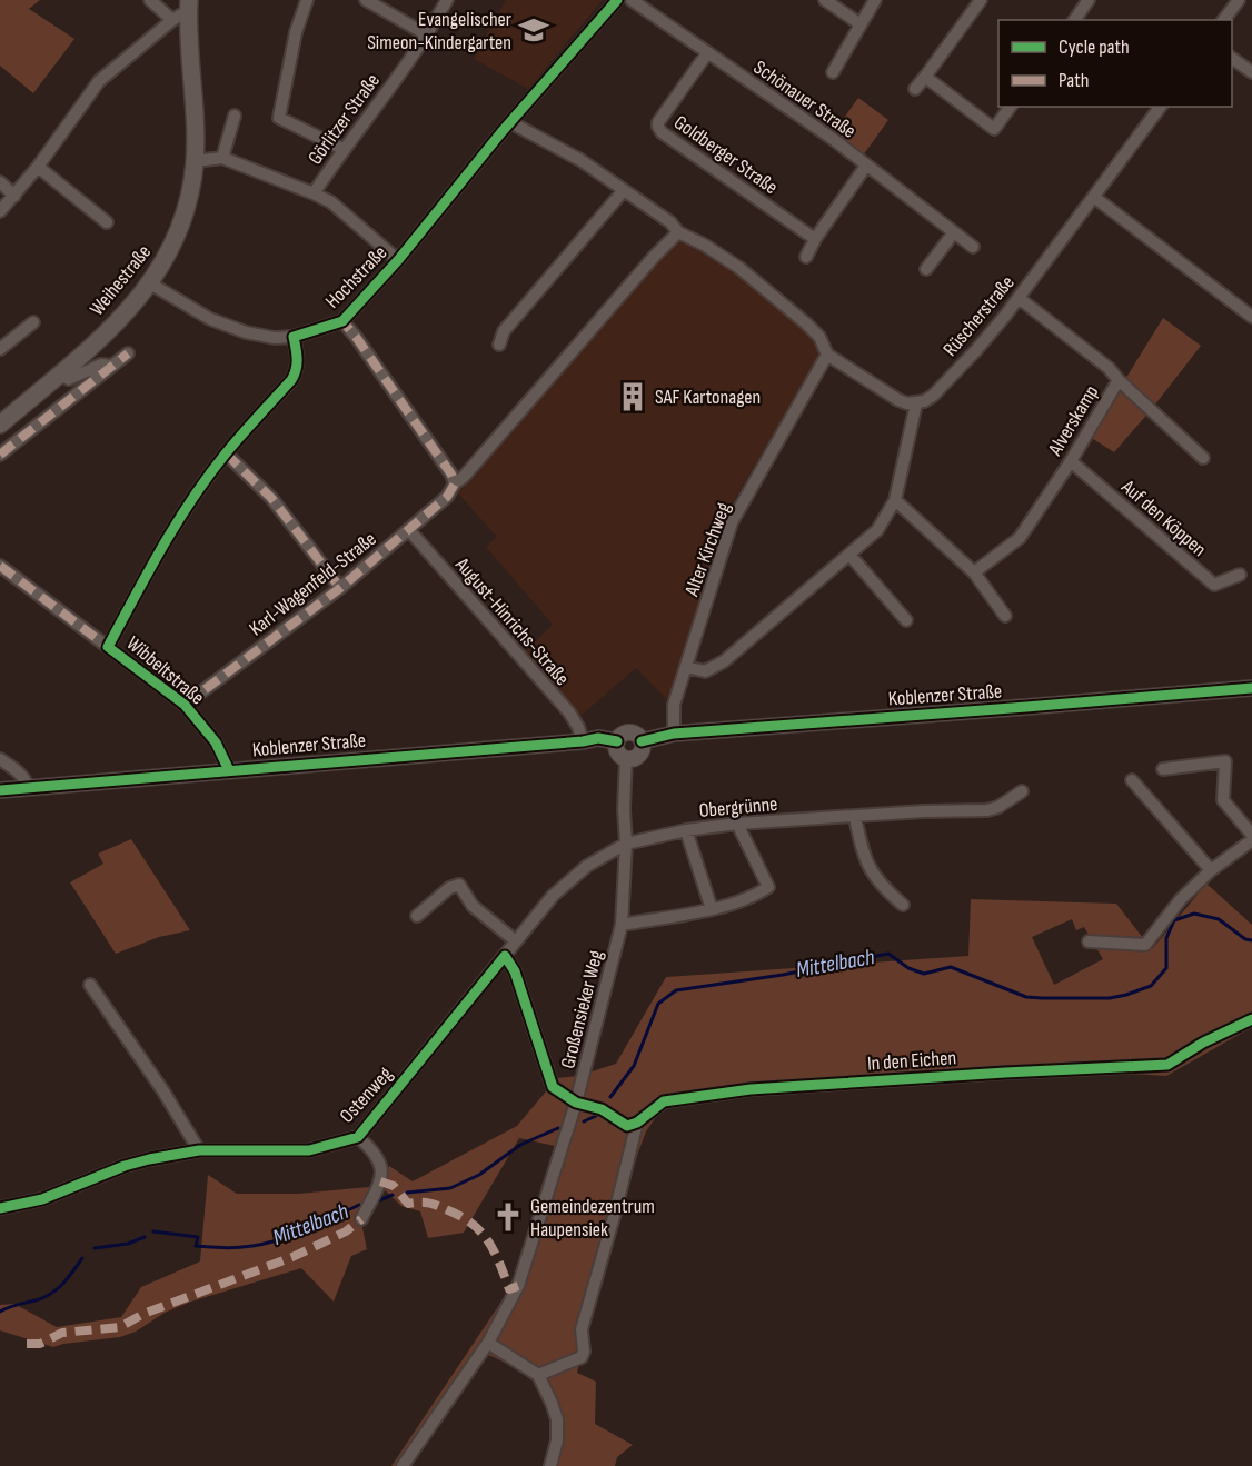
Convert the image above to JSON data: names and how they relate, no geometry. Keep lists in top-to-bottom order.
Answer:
{
  "streets": {
    "main road": ["Weihestraße"],
    "street": [
      "Schönauer Straße",
      "Görlitzer Straße",
      "Goldberger Straße",
      "Hochstraße",
      "Rüscherstraße",
      "Alverskamp",
      "Auf den Köppen",
      "Alter Kirchweg",
      "Karl-Wagenfeld-Straße",
      "August-Hinrichs-Straße",
      "Wibbeltstraße",
      "Koblenzer Straße",
      "Obergrünne",
      "Großensieker Weg",
      "In den Eichen",
      "Ostenweg"
    ]
  },
  "crossings": [
    ["Schönauer Straße", "Goldberger Straße"],
    ["Hochstraße", "Weihestraße"],
    ["Rüscherstraße", "Alverskamp"],
    ["Alverskamp", "Auf den Köppen"],
    ["Alter Kirchweg", "Koblenzer Straße"],
    ["Karl-Wagenfeld-Straße", "August-Hinrichs-Straße"],
    ["Karl-Wagenfeld-Straße", "Wibbeltstraße"],
    ["August-Hinrichs-Straße", "Koblenzer Straße"],
    ["Wibbeltstraße", "Koblenzer Straße"],
    ["Koblenzer Straße", "Großensieker Weg"],
    ["Obergrünne", "Großensieker Weg"],
    ["Obergrünne", "Ostenweg"],
    ["Großensieker Weg", "Ostenweg"]
  ],
  "water": ["Mittelbach"],
  "places": {
    "school or university": ["Evangelischer Simeon-Kindergarten"],
    "building": ["SAF Kartonagen"],
    "church": ["Gemeindezentrum Haupensiek"]
  },
  "legend": ["Cycle path", "Path"]
}
